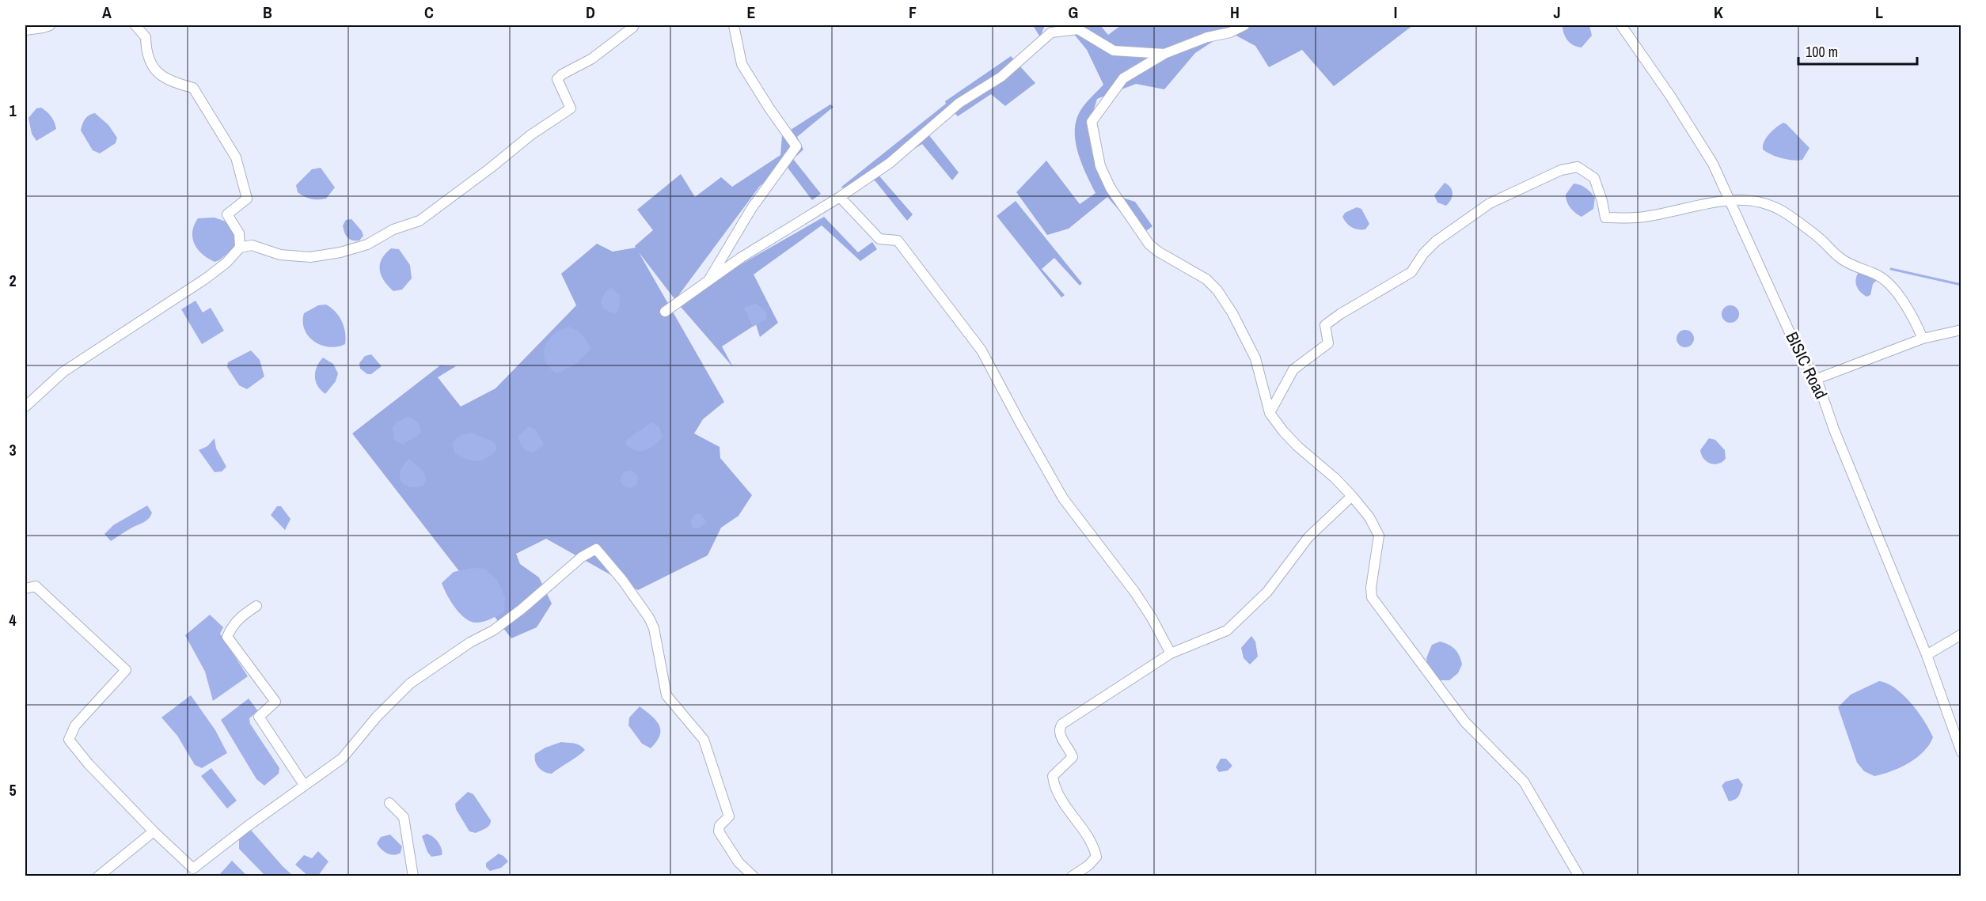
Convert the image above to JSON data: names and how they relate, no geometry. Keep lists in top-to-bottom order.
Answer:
{
  "streets": {
    "street": ["BISIC Road"]
  },
  "scale_bar": "100 m",
  "grid": {
    "columns": [
      "A",
      "B",
      "C",
      "D",
      "E",
      "F",
      "G",
      "H",
      "I",
      "J",
      "K",
      "L"
    ],
    "rows": [
      "1",
      "2",
      "3",
      "4",
      "5"
    ]
  }
}
